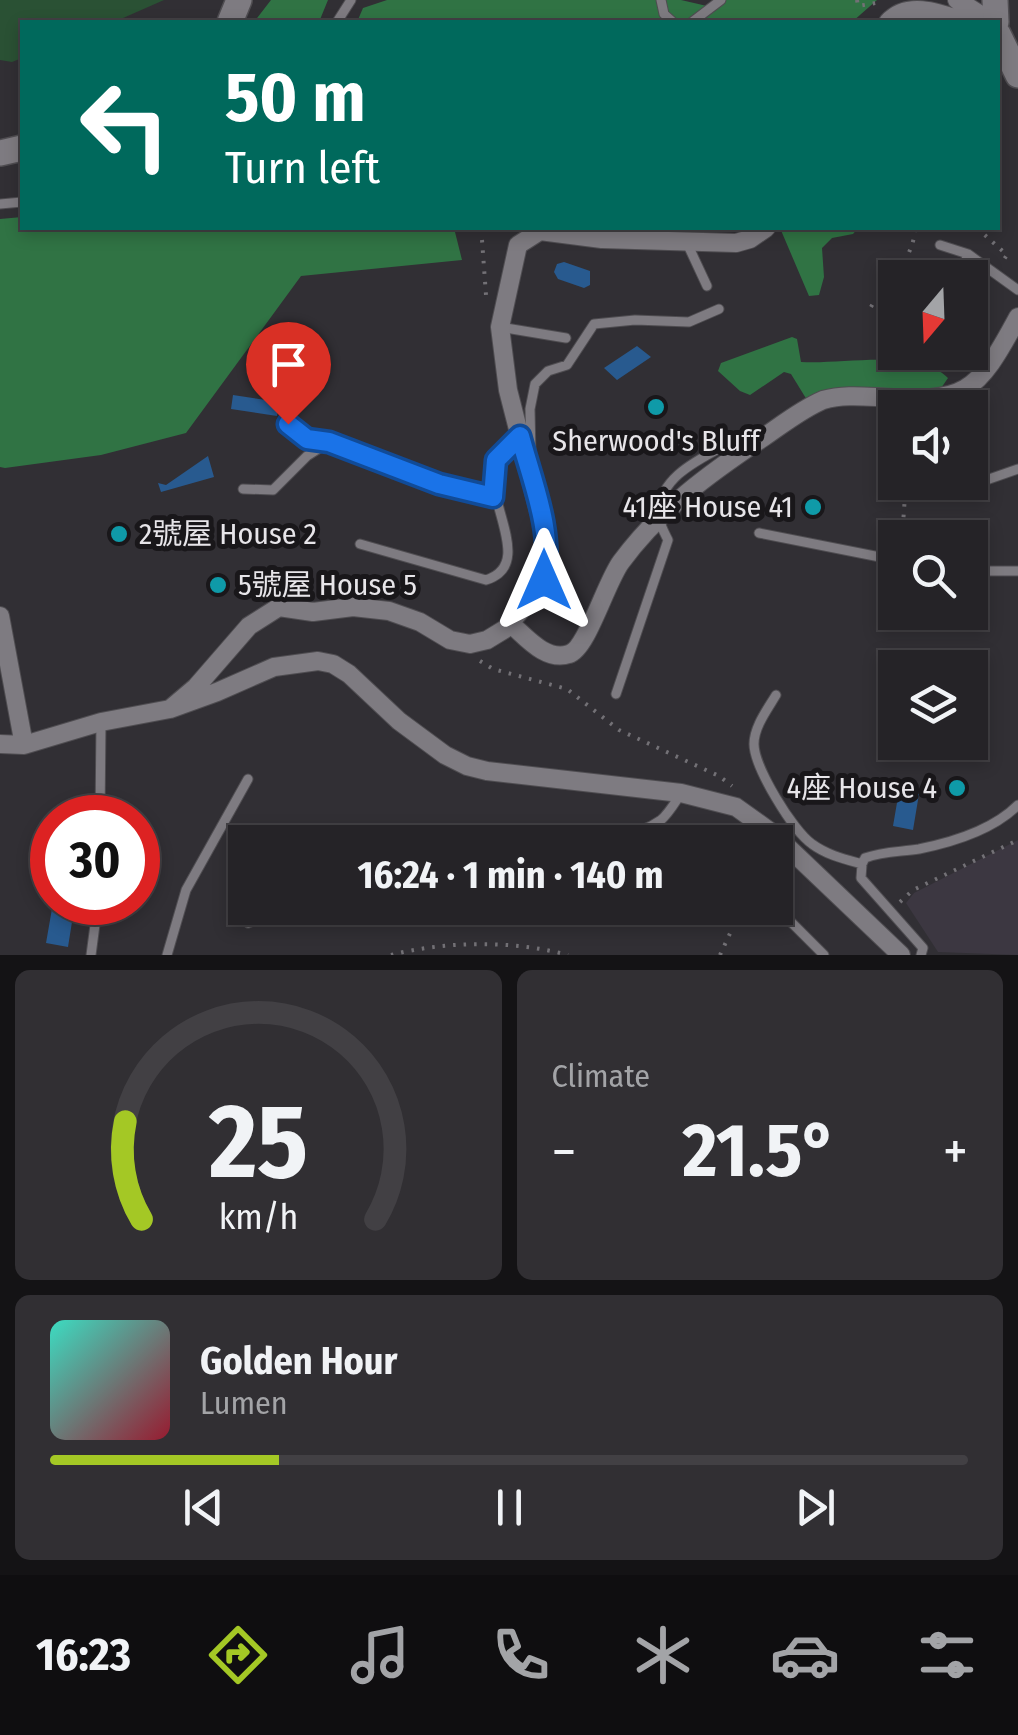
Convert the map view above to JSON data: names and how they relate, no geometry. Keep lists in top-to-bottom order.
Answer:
{
  "places": [
    "Sherwood's Bluff",
    "41座 House 41",
    "2號屋 House 2",
    "5號屋 House 5",
    "4座 House 4"
  ],
  "north": "bottom",
  "page": {
    "turn": ["50 m", "Turn left"],
    "limit": "30",
    "trip": "16:24 · 1 min · 140 m",
    "tile": "Climate",
    "heat": ["−", "21.5°", "+"],
    "song": ["Golden Hour", "Lumen"],
    "tabs": "16:23",
    "gauge": ["25", "km/h"]
  }
}
